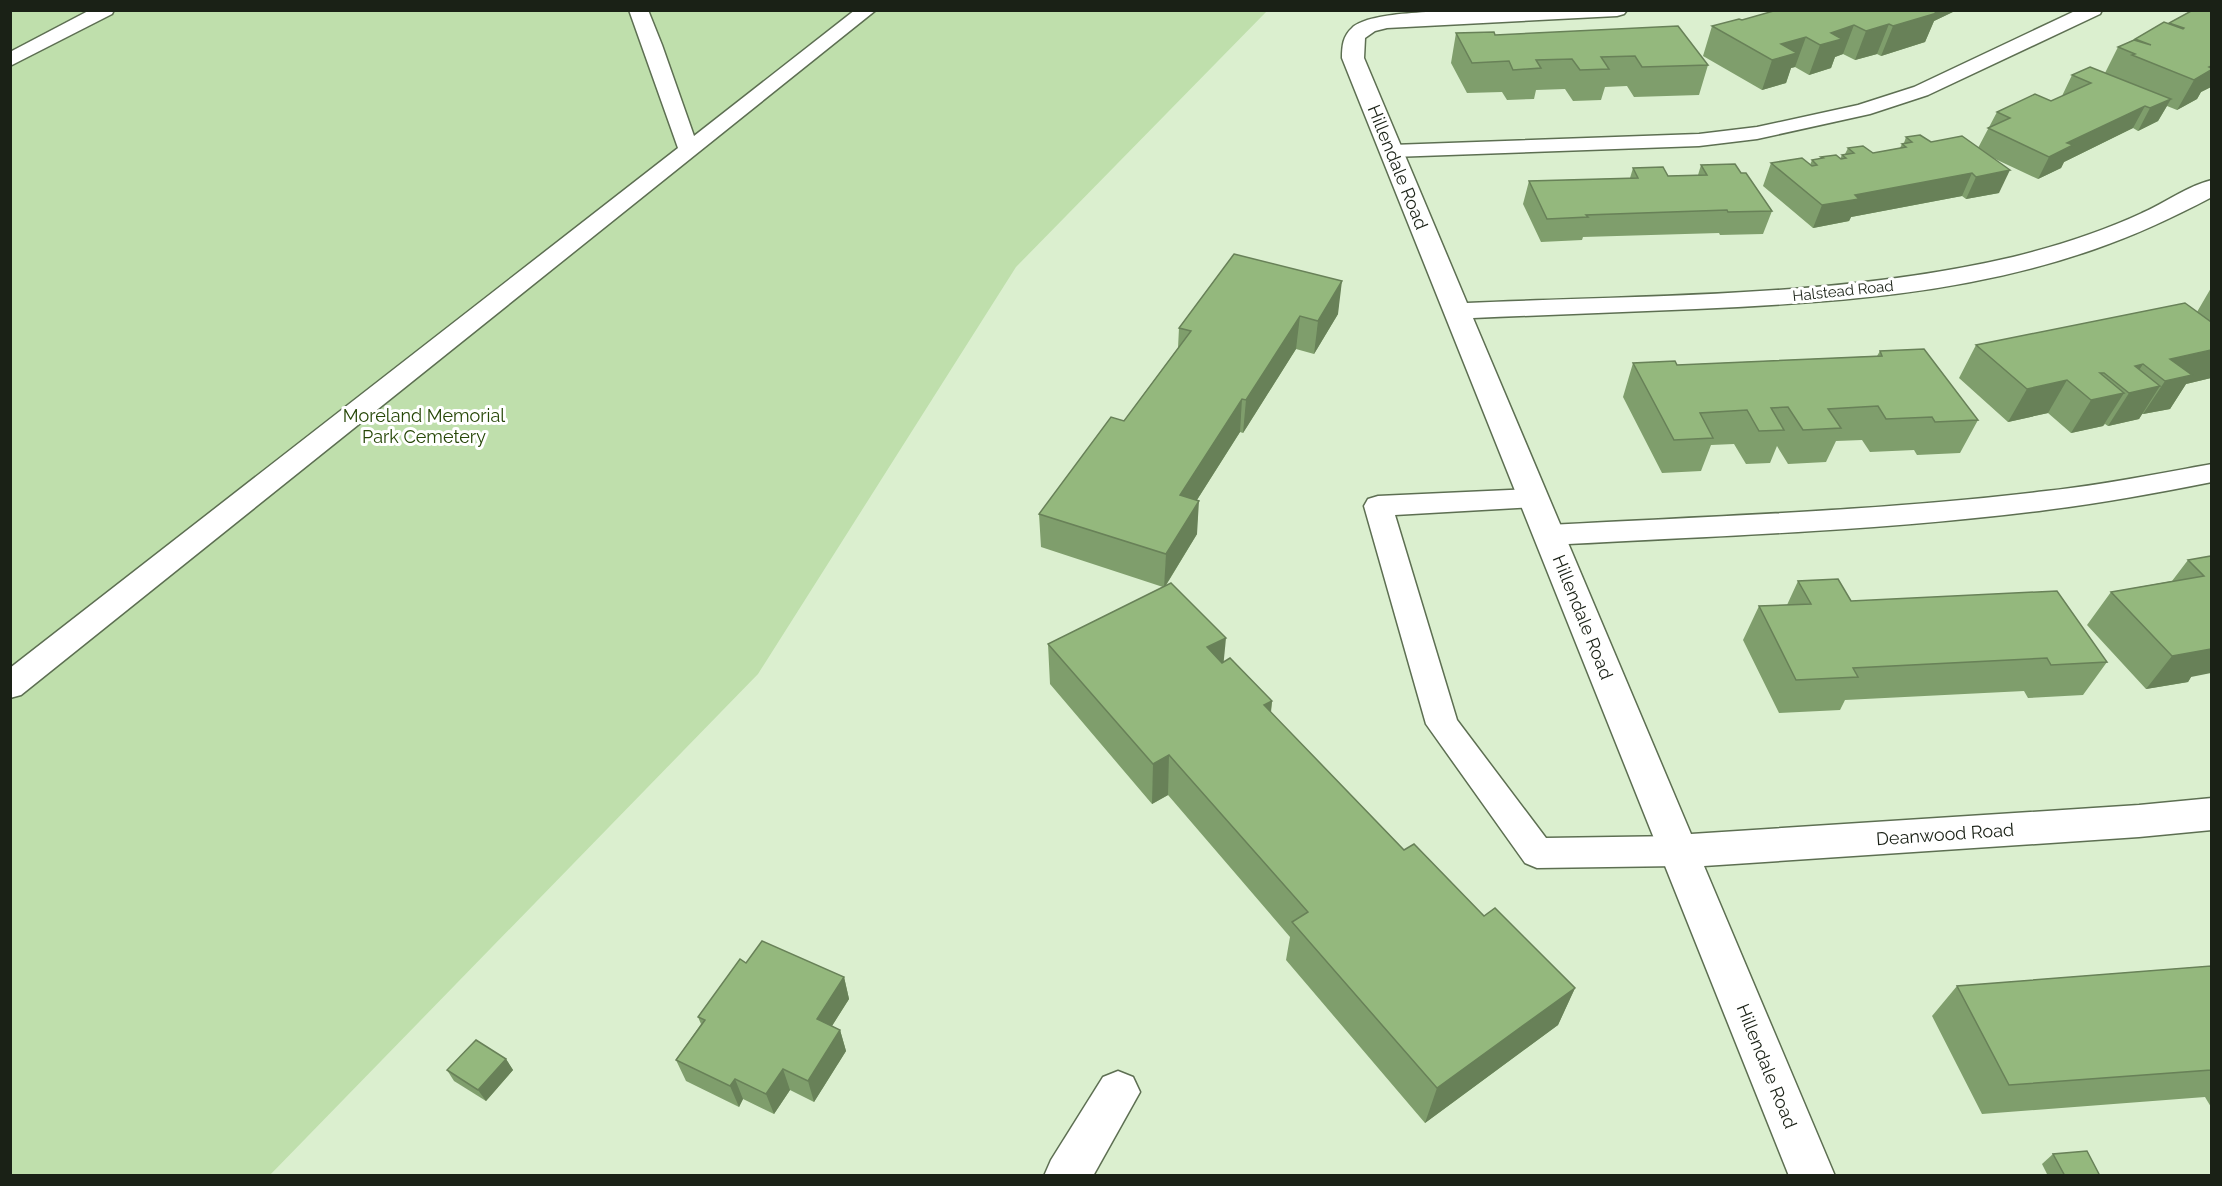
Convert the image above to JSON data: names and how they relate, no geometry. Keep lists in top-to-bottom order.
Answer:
{
  "streets": {
    "street": ["Hillendale Road", "Halstead Road", "Deanwood Road"]
  },
  "crossings": [
    ["Hillendale Road", "Halstead Road"],
    ["Hillendale Road", "Deanwood Road"]
  ],
  "parks": ["Moreland Memorial Park Cemetery"]
}
